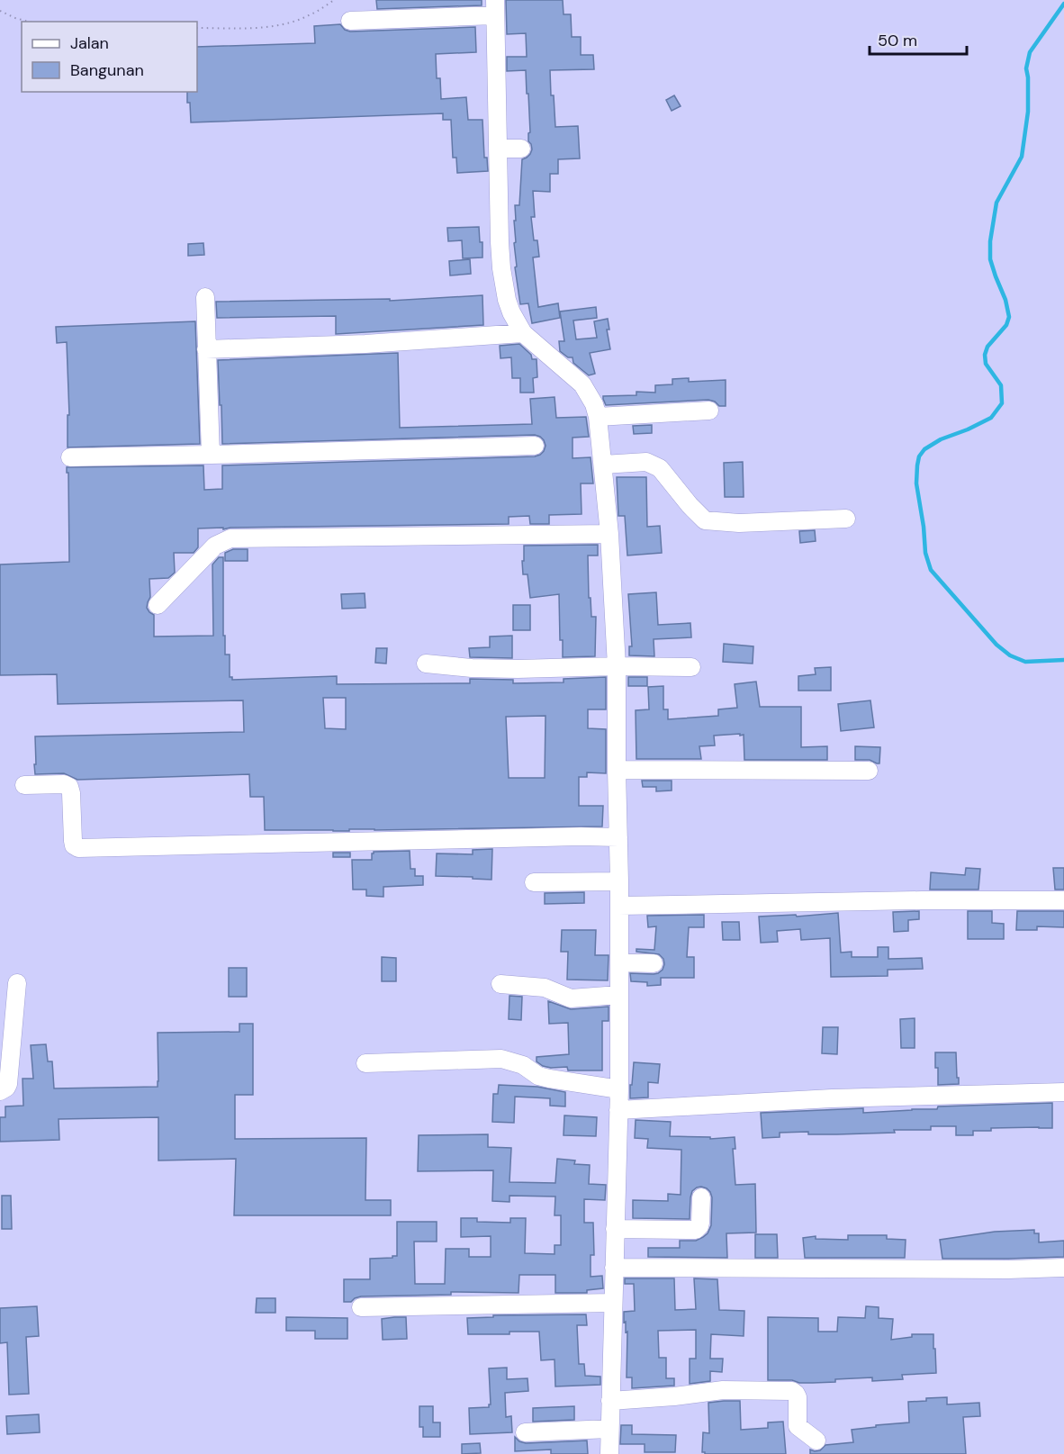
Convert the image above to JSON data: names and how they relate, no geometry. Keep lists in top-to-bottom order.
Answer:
{
  "legend": ["Jalan", "Bangunan"],
  "scale_bar": "50 m"
}
